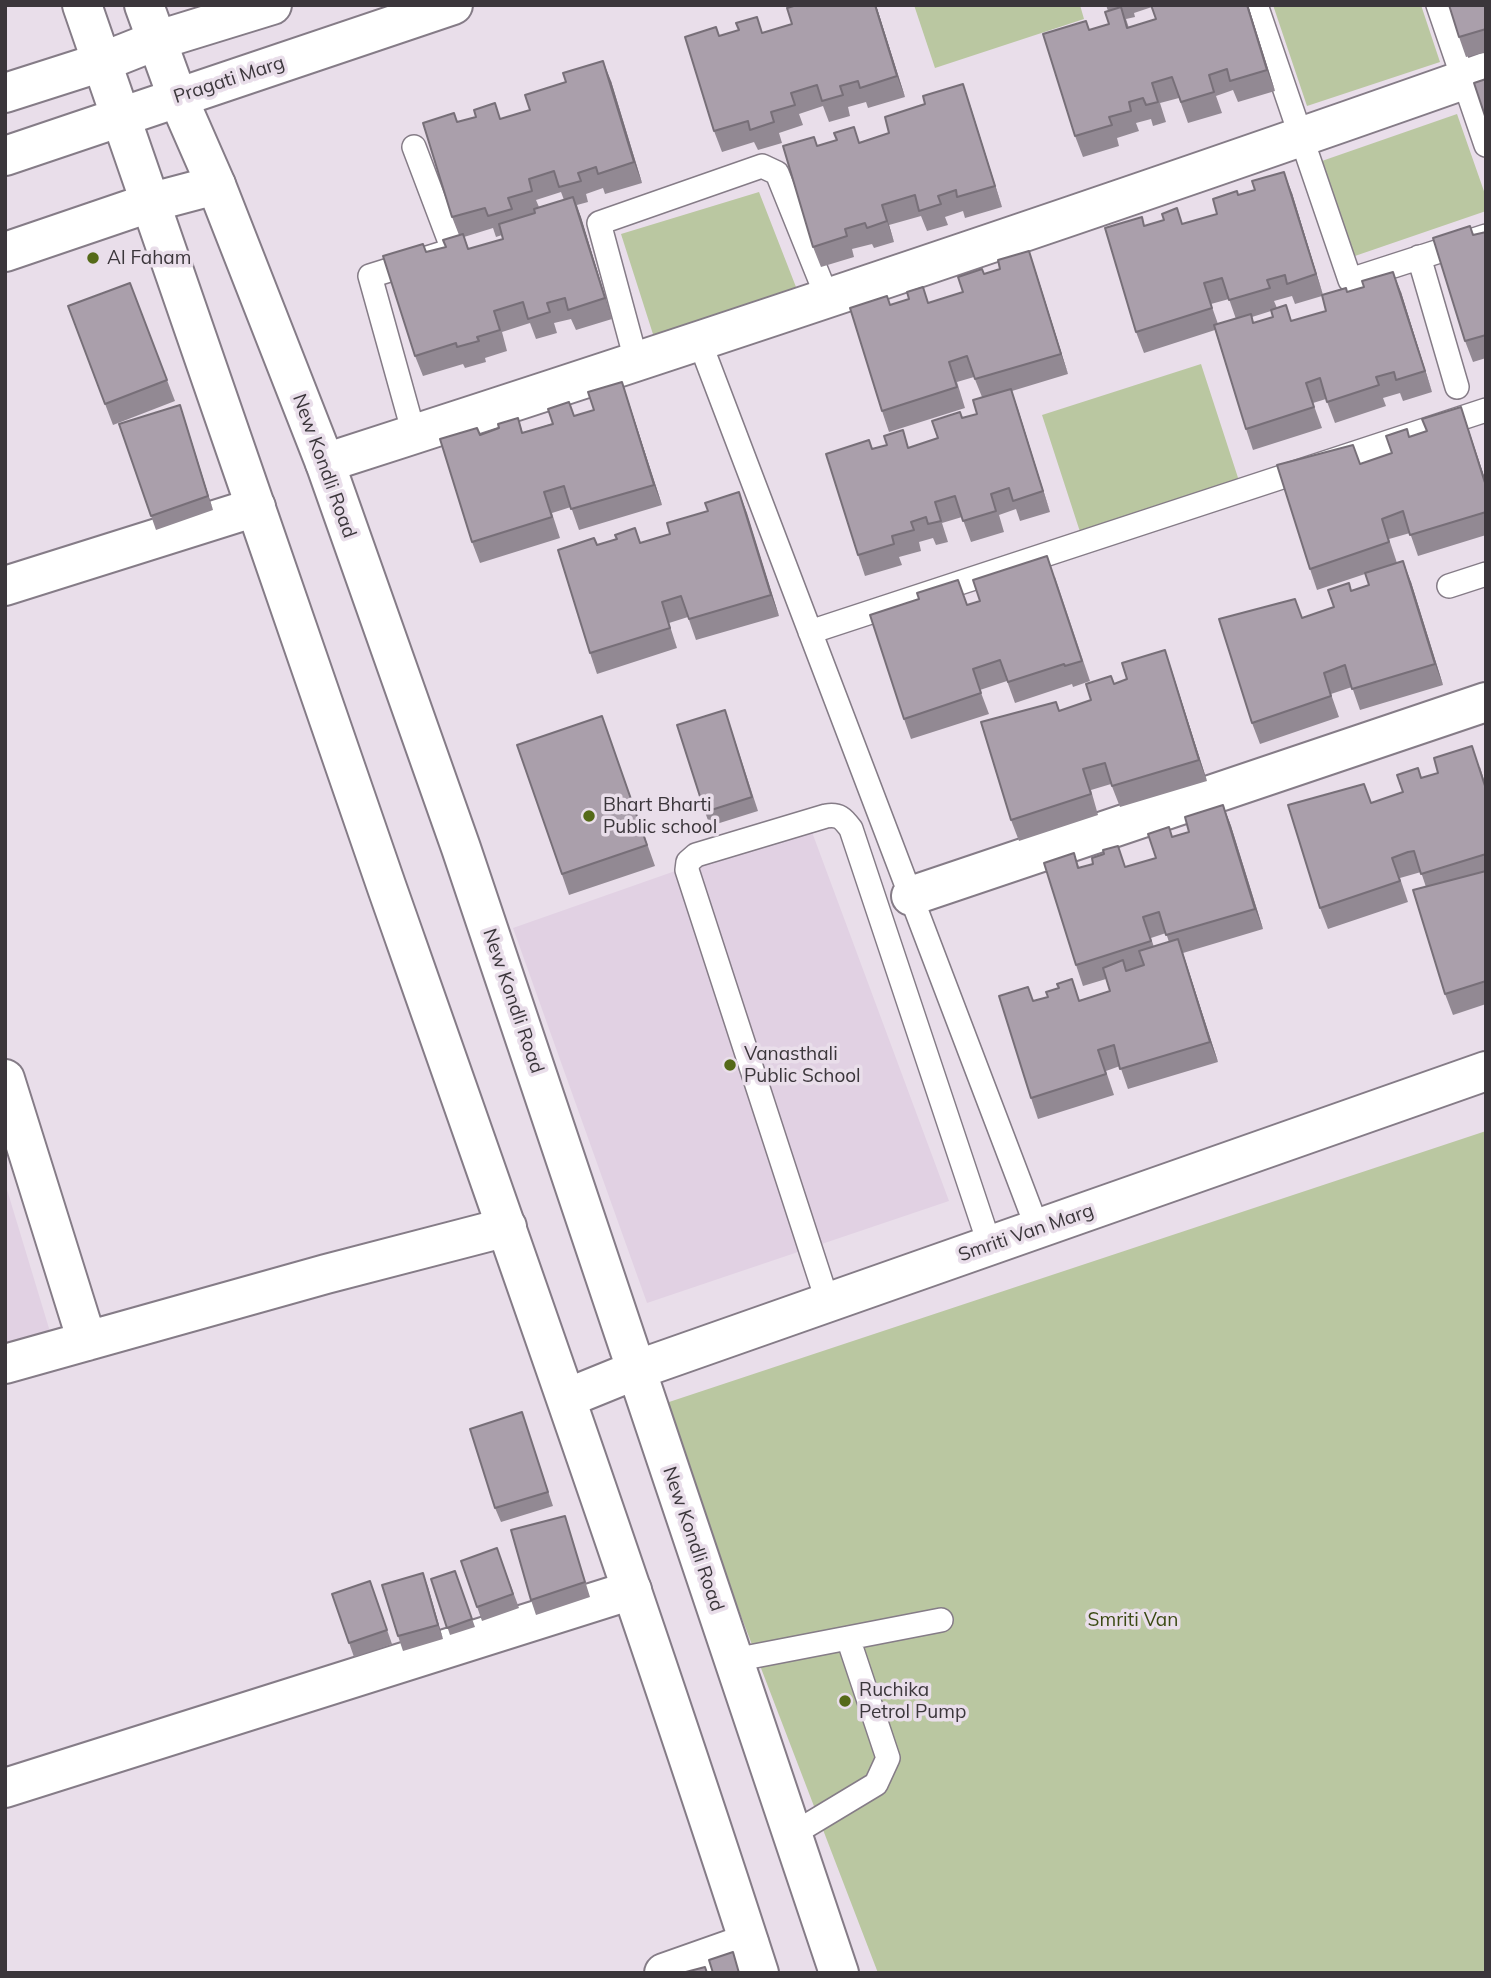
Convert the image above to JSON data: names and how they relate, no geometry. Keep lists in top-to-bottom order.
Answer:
{
  "streets": {
    "street": ["Pragati Marg", "New Kondli Road", "Smriti Van Marg"]
  },
  "crossings": [
    ["Pragati Marg", "New Kondli Road"],
    ["New Kondli Road", "Smriti Van Marg"]
  ],
  "parks": ["Smriti Van"],
  "places": [
    "Al Faham",
    "Bhart Bharti Public school",
    "Vanasthali Public School",
    "Ruchika Petrol Pump"
  ]
}
